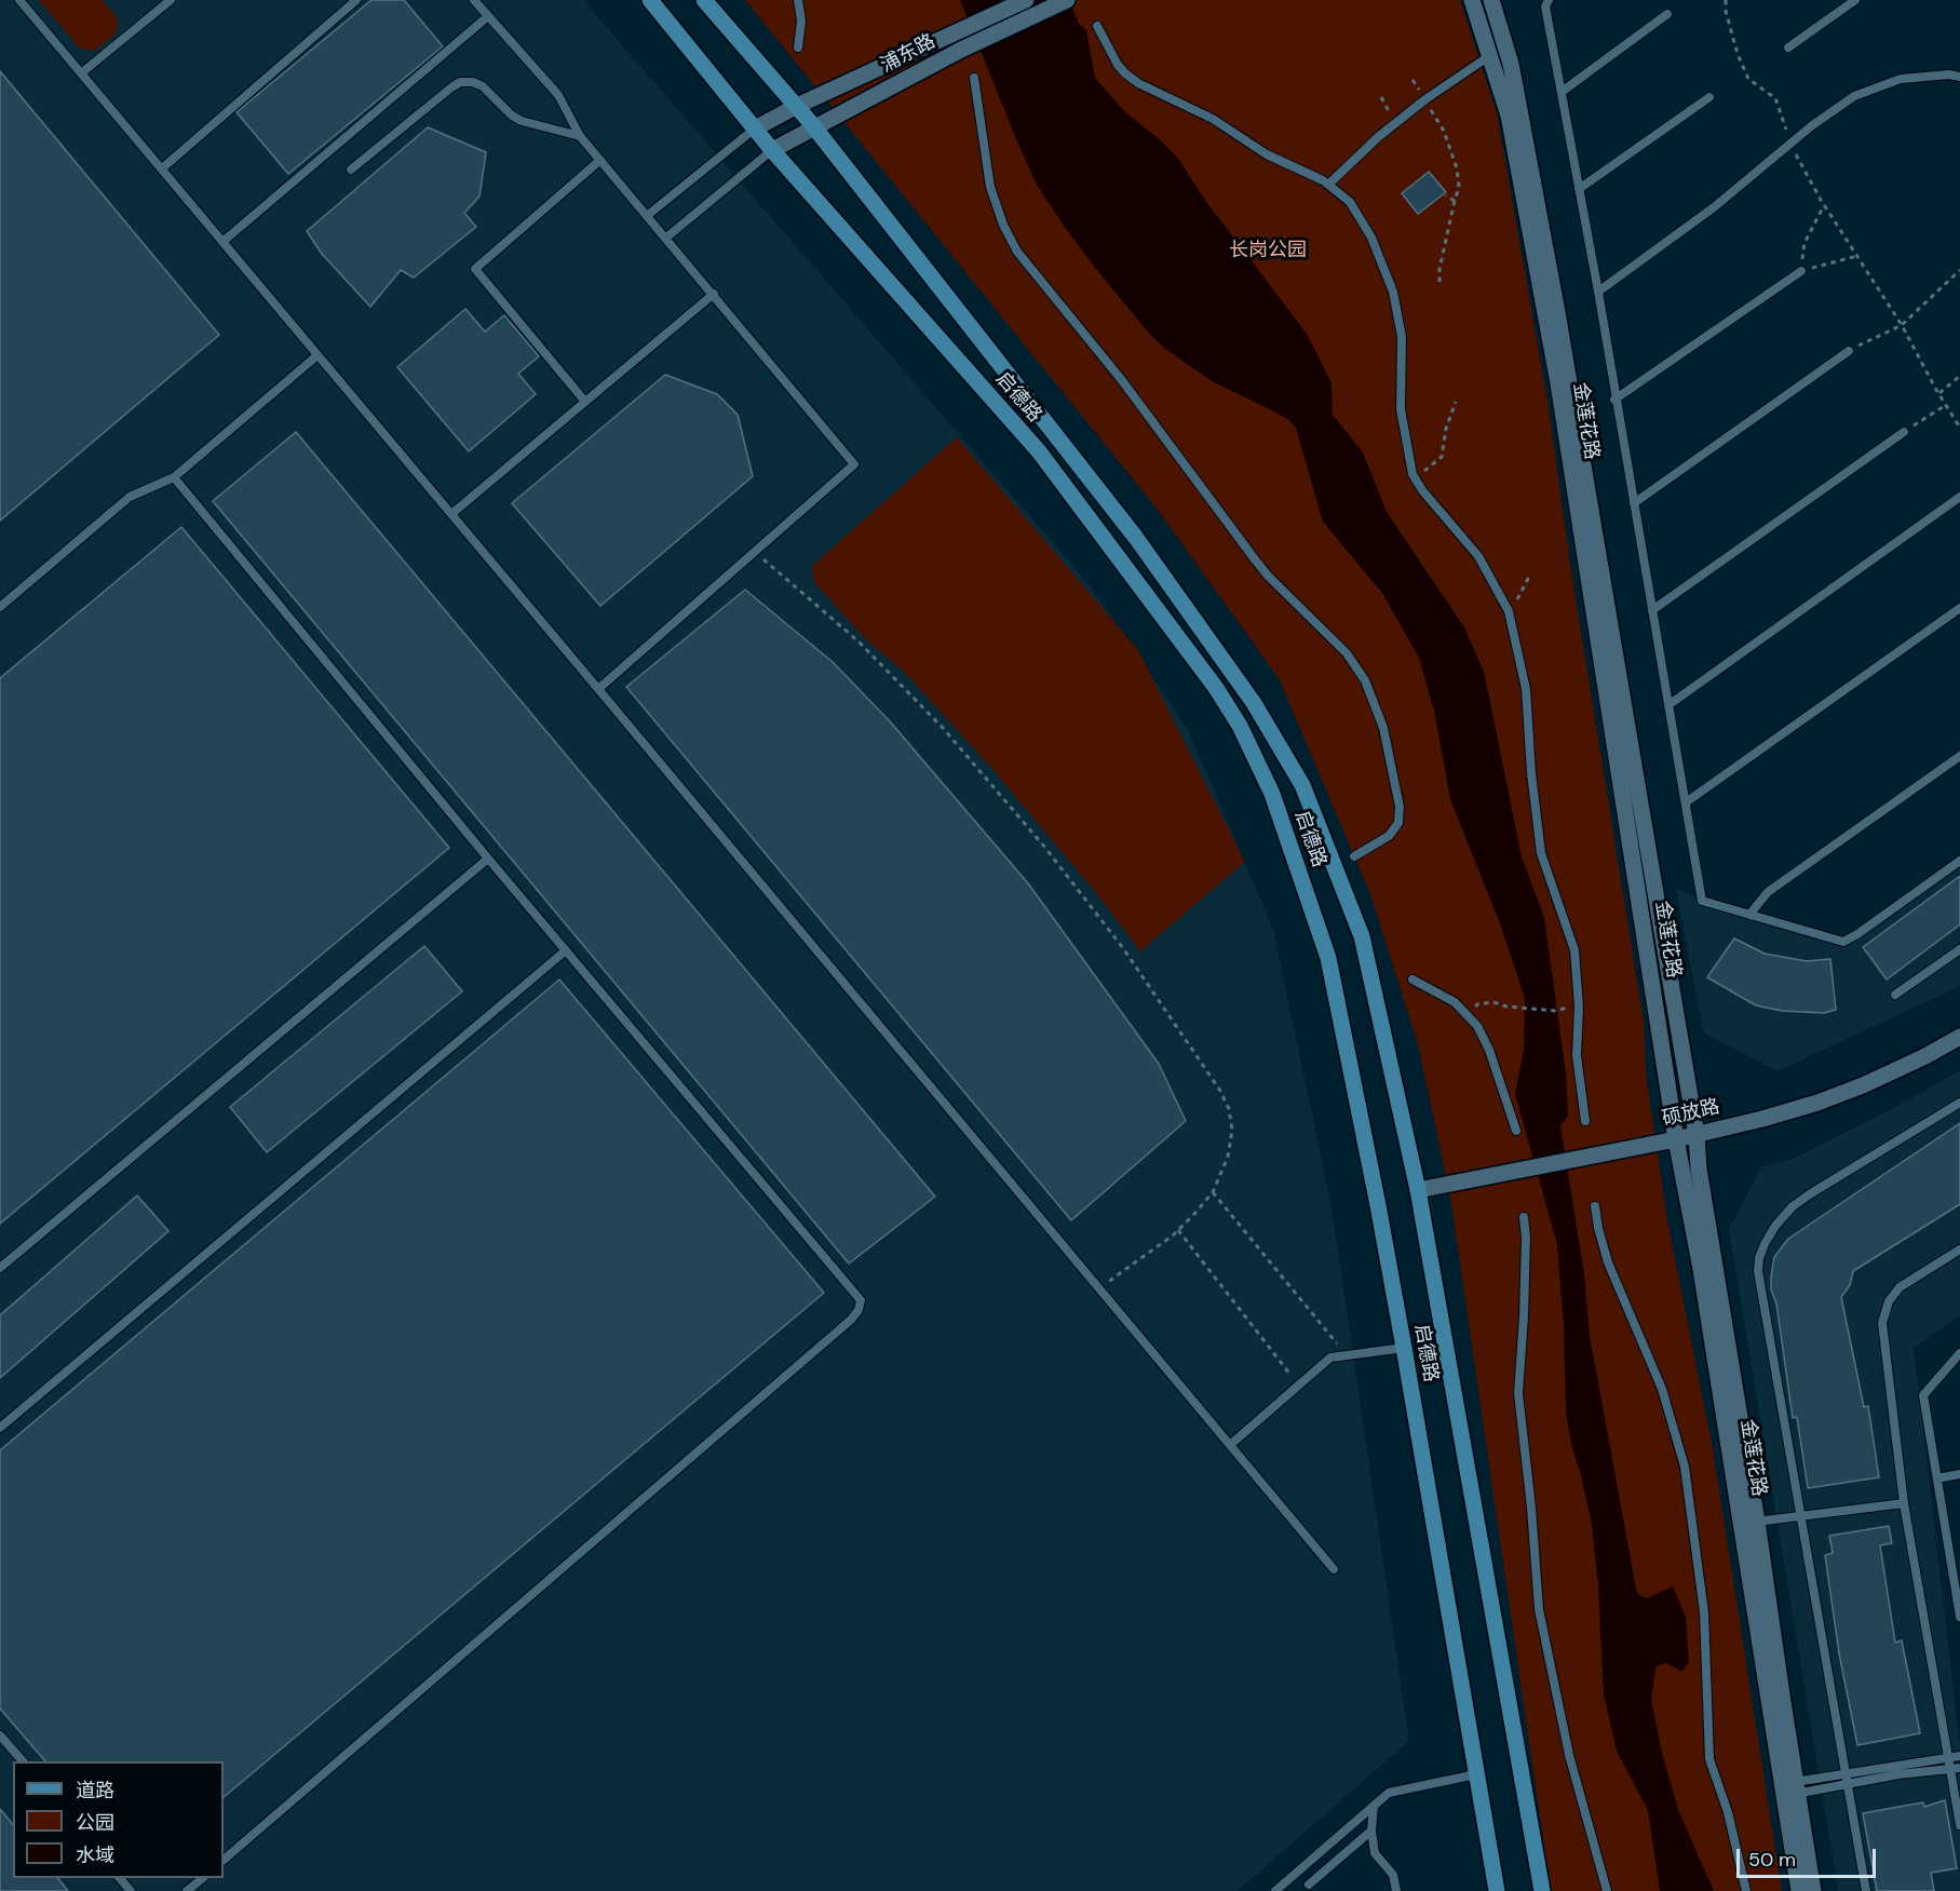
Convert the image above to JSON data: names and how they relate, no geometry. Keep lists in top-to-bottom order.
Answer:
{
  "streets": {
    "main road": ["启德路"],
    "street": ["浦东路", "金莲花路", "硕放路"]
  },
  "crossings": [
    ["浦东路", "启德路"],
    ["启德路", "硕放路"],
    ["金莲花路", "硕放路"]
  ],
  "parks": ["长岗公园"],
  "legend": ["道路", "公园", "水域"],
  "scale_bar": "50 m"
}
